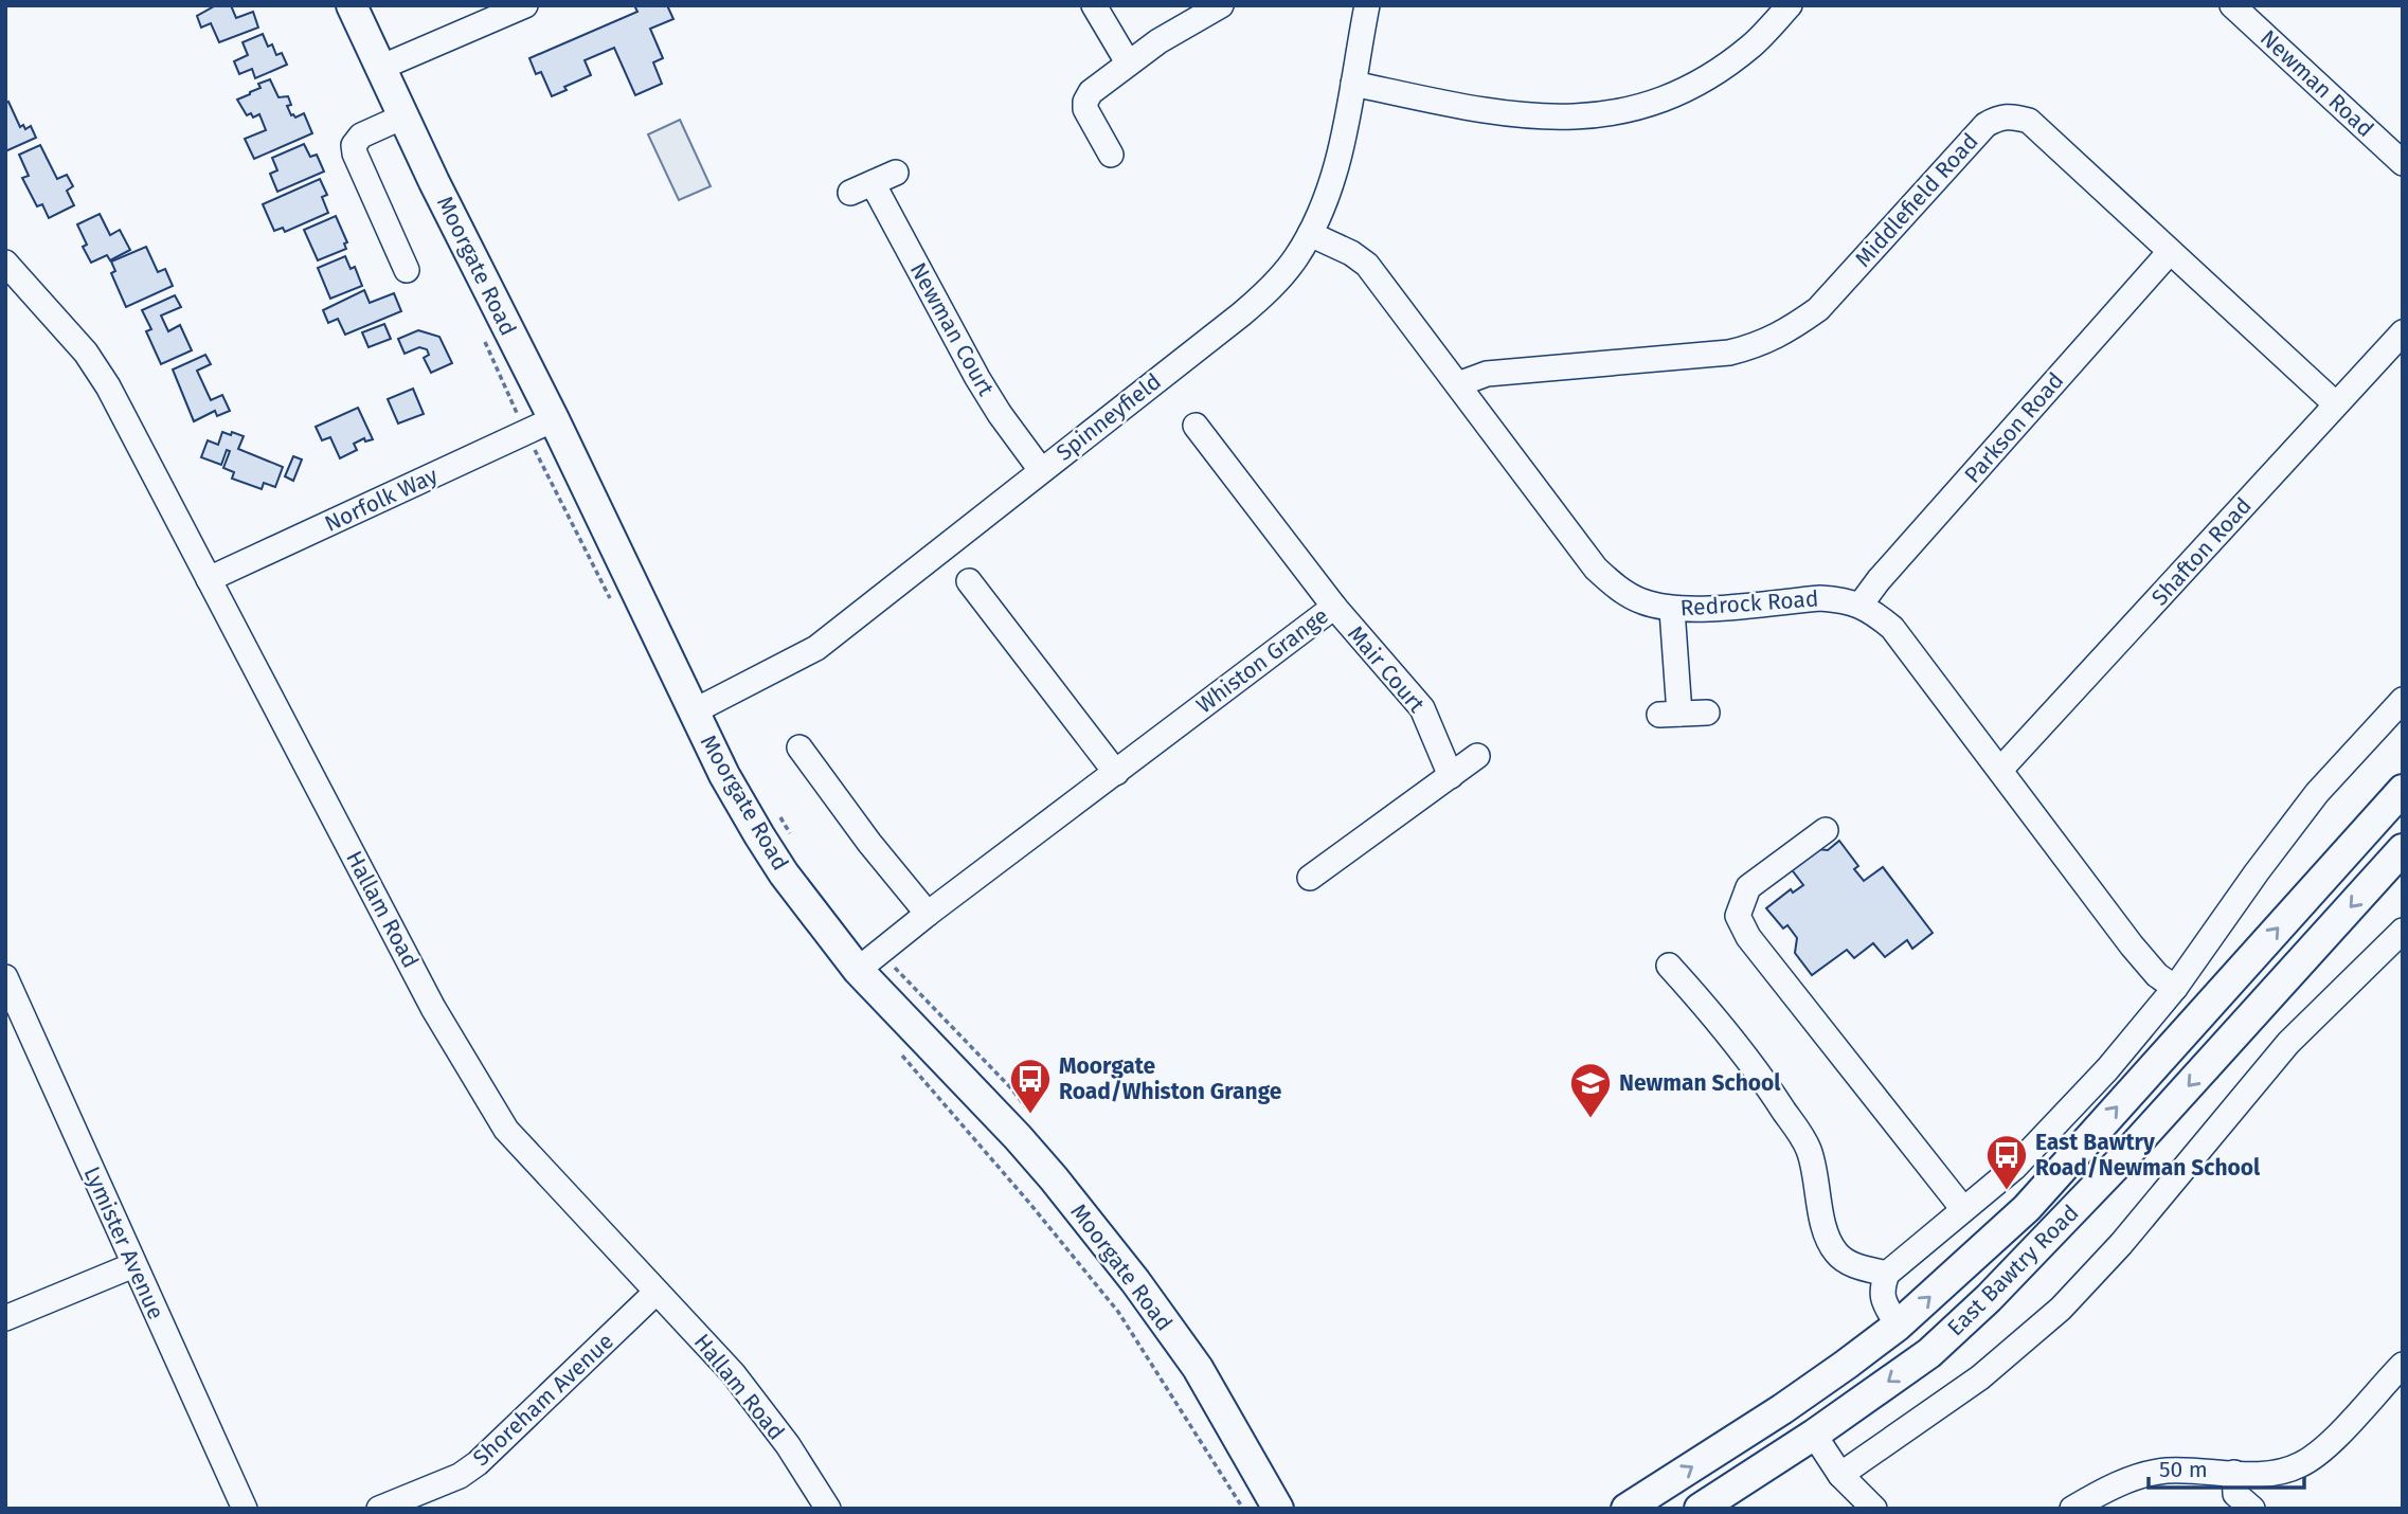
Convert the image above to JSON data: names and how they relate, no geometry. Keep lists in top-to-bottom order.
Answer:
{
  "streets": {
    "main road": ["Moorgate Road", "East Bawtry Road"],
    "street": [
      "Newman Road",
      "Middlefield Road",
      "Newman Court",
      "Spinneyfield",
      "Parkson Road",
      "Norfolk Way",
      "Shafton Road",
      "Redrock Road",
      "Whiston Grange",
      "Mair Court",
      "Hallam Road",
      "Lymister Avenue",
      "Shoreham Avenue"
    ]
  },
  "crossings": [
    ["Middlefield Road", "Parkson Road"],
    ["Middlefield Road", "Shafton Road"],
    ["Middlefield Road", "Redrock Road"],
    ["Moorgate Road", "Spinneyfield"],
    ["Moorgate Road", "Norfolk Way"],
    ["Moorgate Road", "Whiston Grange"],
    ["Newman Court", "Spinneyfield"],
    ["Spinneyfield", "Redrock Road"],
    ["Parkson Road", "Redrock Road"],
    ["Norfolk Way", "Hallam Road"],
    ["Shafton Road", "Redrock Road"],
    ["Whiston Grange", "Mair Court"],
    ["Hallam Road", "Shoreham Avenue"]
  ],
  "places": {
    "bus stop": ["Moorgate Road/Whiston Grange", "East Bawtry Road/Newman School"],
    "school or university": ["Newman School"]
  },
  "scale_bar": "50 m"
}
